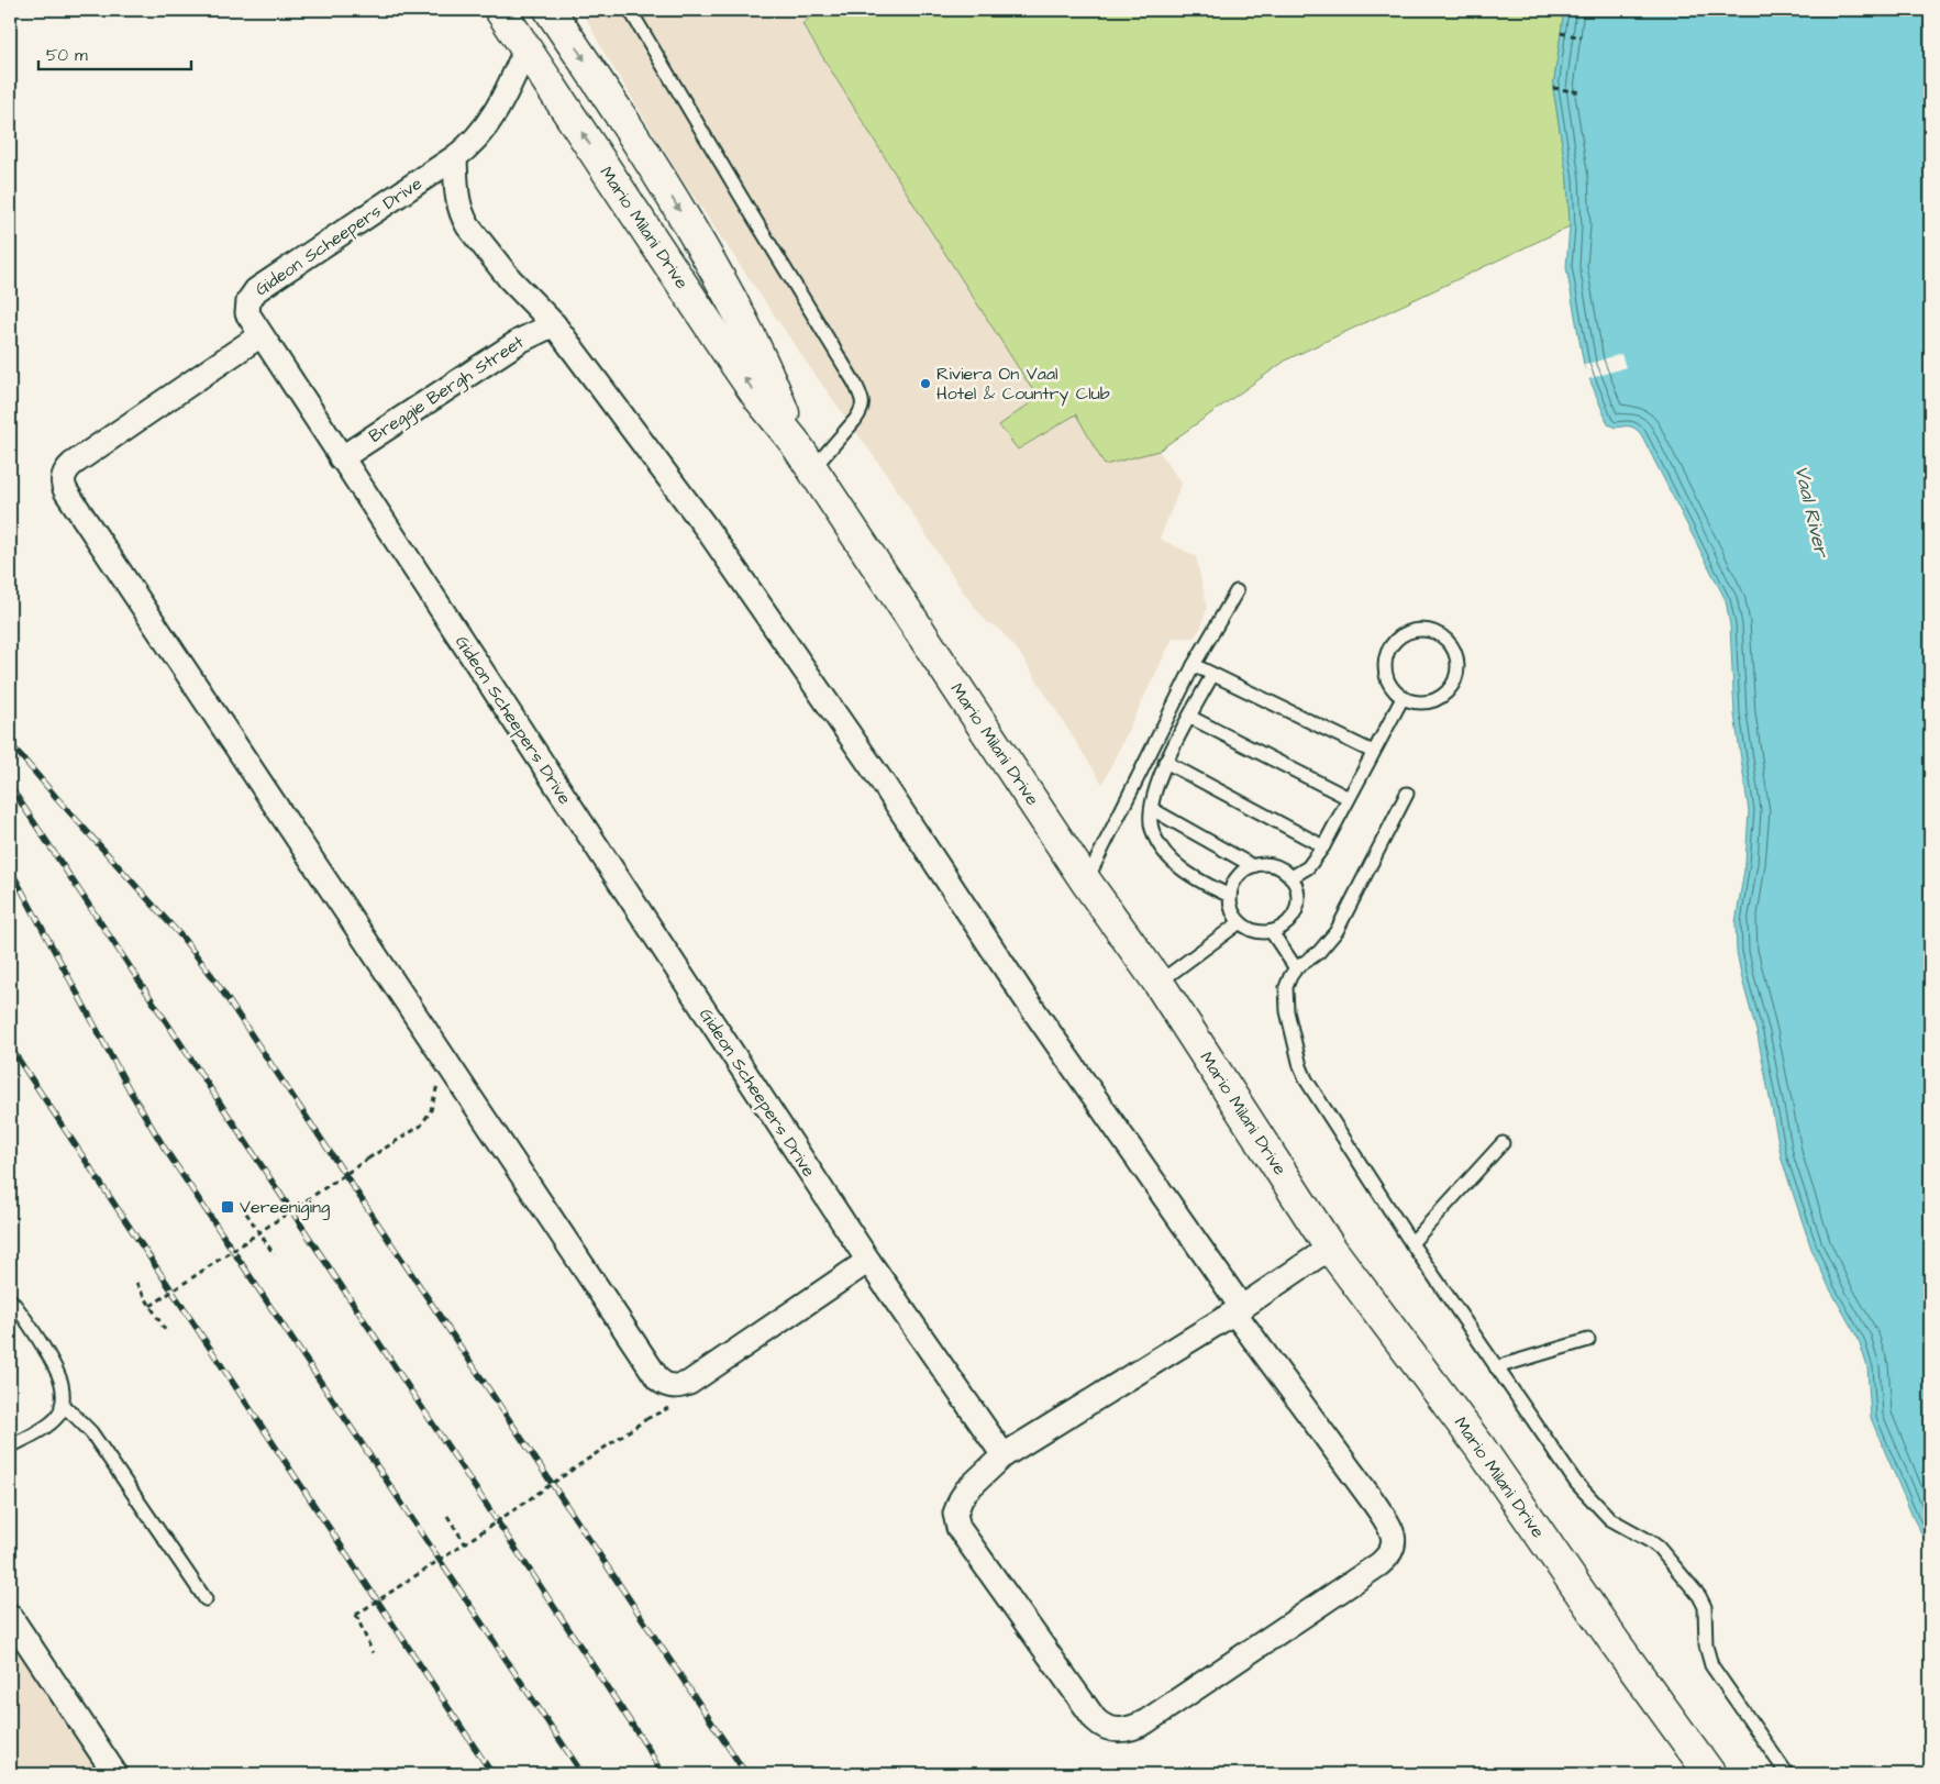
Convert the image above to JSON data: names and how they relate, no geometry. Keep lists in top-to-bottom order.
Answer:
{
  "streets": {
    "main road": ["Mario Milani Drive"],
    "street": ["Gideon Scheepers Drive", "Breggie Bergh Street"]
  },
  "crossings": [
    ["Mario Milani Drive", "Gideon Scheepers Drive"],
    ["Gideon Scheepers Drive", "Breggie Bergh Street"]
  ],
  "water": ["Vaal River"],
  "places": {
    "other": ["Riviera On Vaal Hotel & Country Club"],
    "transit": ["Vereeniging"]
  },
  "scale_bar": "50 m"
}
